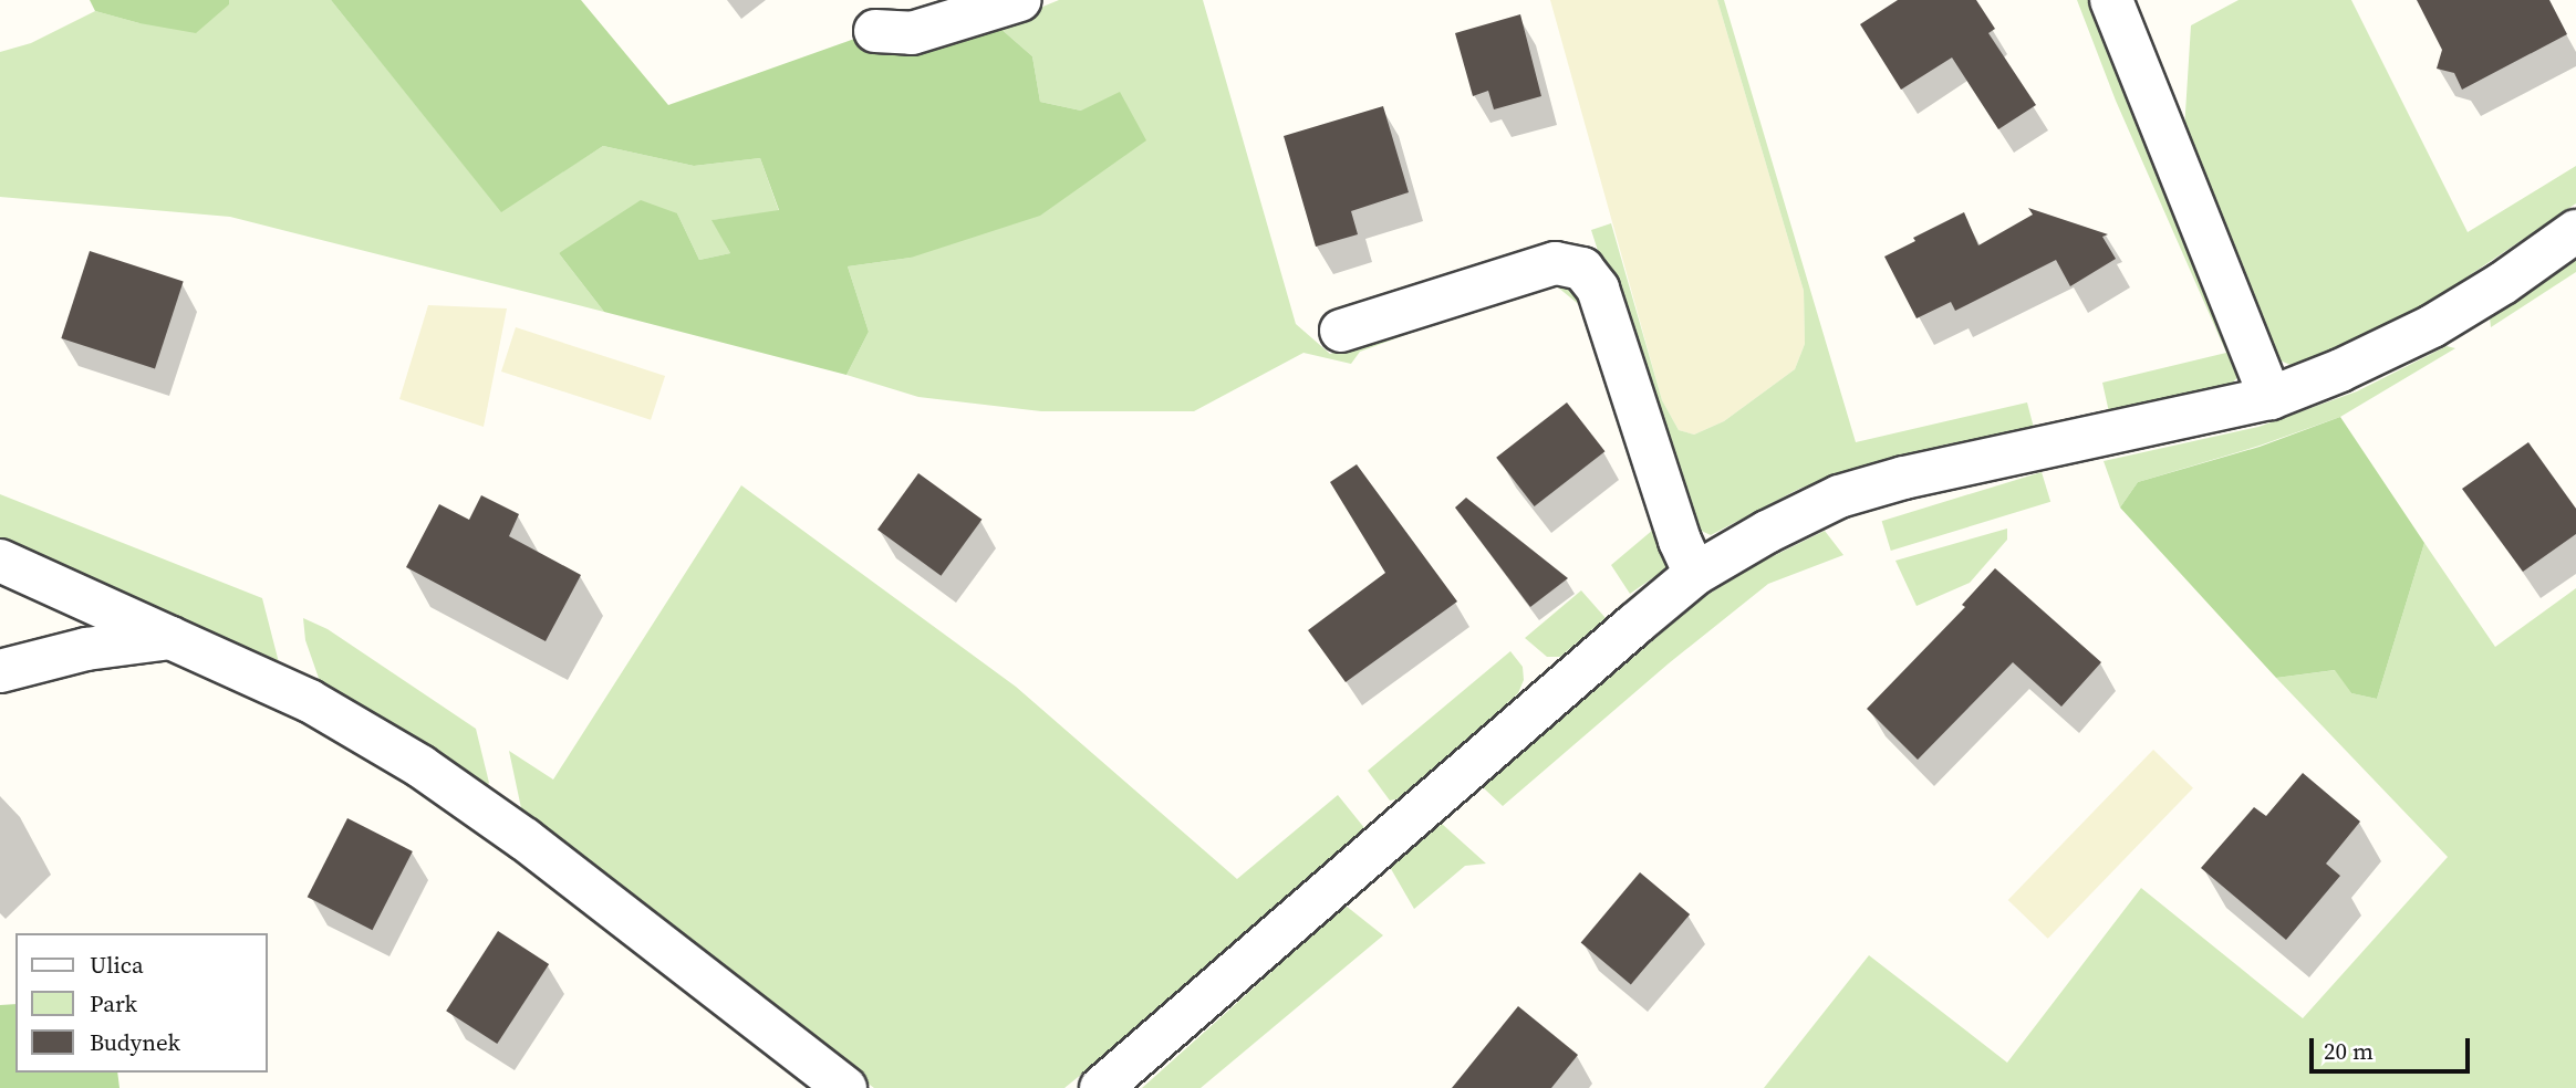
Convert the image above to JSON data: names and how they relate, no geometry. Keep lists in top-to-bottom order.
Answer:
{
  "legend": ["Ulica", "Park", "Budynek"],
  "scale_bar": "20 m"
}
